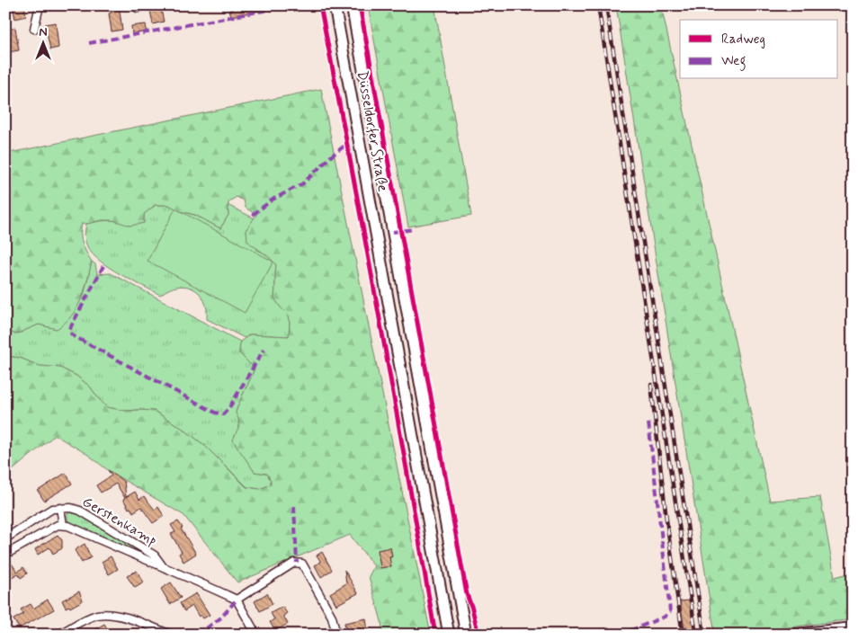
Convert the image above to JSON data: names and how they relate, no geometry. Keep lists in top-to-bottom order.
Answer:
{
  "streets": {
    "main road": ["Düsseldorfer Straße"],
    "street": ["Gerstenkamp"]
  },
  "legend": ["Radweg", "Weg"],
  "north": "top"
}
